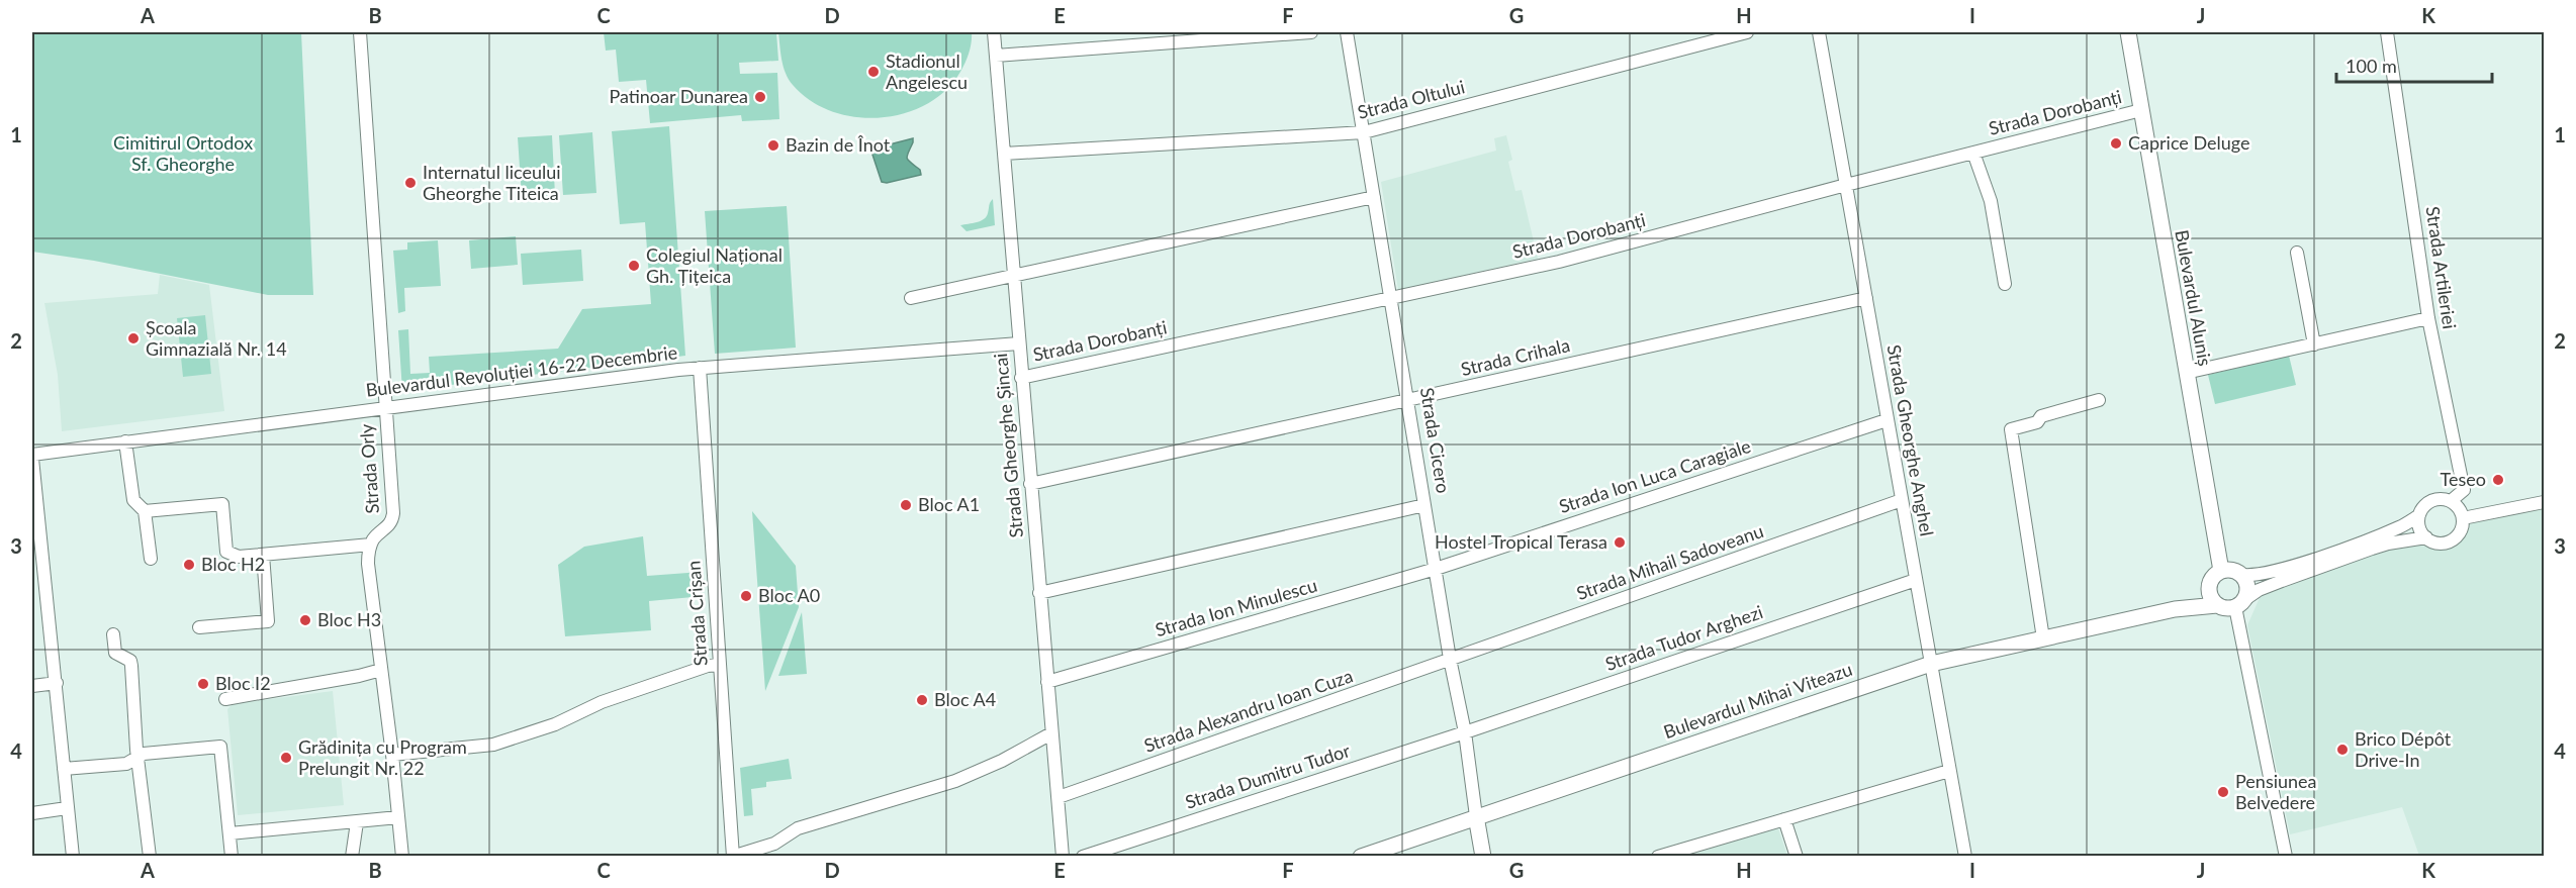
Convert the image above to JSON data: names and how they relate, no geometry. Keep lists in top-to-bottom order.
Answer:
{
  "streets": {
    "main road": ["Bulevardul Aluniș", "Strada Cicero", "Bulevardul Mihai Viteazu"],
    "street": [
      "Strada Oltului",
      "Strada Dorobanți",
      "Strada Artileriei",
      "Strada Crihala",
      "Bulevardul Revoluției 16-22 Decembrie",
      "Strada Gheorghe Anghel",
      "Strada Gheorghe Șincai",
      "Strada Orly",
      "Strada Ion Luca Caragiale",
      "Strada Mihail Sadoveanu",
      "Strada Ion Minulescu",
      "Strada Crișan",
      "Strada Tudor Arghezi",
      "Strada Alexandru Ioan Cuza",
      "Strada Dumitru Tudor"
    ]
  },
  "crossings": [
    ["Strada Oltului", "Strada Cicero"],
    ["Strada Oltului", "Strada Gheorghe Șincai"],
    ["Strada Dorobanți", "Bulevardul Aluniș"],
    ["Strada Dorobanți", "Strada Cicero"],
    ["Strada Dorobanți", "Strada Gheorghe Anghel"],
    ["Strada Dorobanți", "Strada Gheorghe Șincai"],
    ["Bulevardul Aluniș", "Bulevardul Mihai Viteazu"],
    ["Strada Crihala", "Strada Cicero"],
    ["Strada Crihala", "Strada Gheorghe Anghel"],
    ["Strada Crihala", "Strada Gheorghe Șincai"],
    ["Bulevardul Revoluției 16-22 Decembrie", "Strada Gheorghe Șincai"],
    ["Bulevardul Revoluției 16-22 Decembrie", "Strada Orly"],
    ["Bulevardul Revoluției 16-22 Decembrie", "Strada Crișan"],
    ["Strada Cicero", "Strada Ion Luca Caragiale"],
    ["Strada Cicero", "Strada Mihail Sadoveanu"],
    ["Strada Cicero", "Strada Ion Minulescu"],
    ["Strada Cicero", "Strada Tudor Arghezi"],
    ["Strada Cicero", "Bulevardul Mihai Viteazu"],
    ["Strada Cicero", "Strada Alexandru Ioan Cuza"],
    ["Strada Cicero", "Strada Dumitru Tudor"],
    ["Strada Gheorghe Anghel", "Strada Ion Luca Caragiale"],
    ["Strada Gheorghe Anghel", "Strada Mihail Sadoveanu"],
    ["Strada Gheorghe Anghel", "Strada Tudor Arghezi"],
    ["Strada Gheorghe Anghel", "Bulevardul Mihai Viteazu"],
    ["Strada Gheorghe Șincai", "Strada Ion Minulescu"],
    ["Strada Gheorghe Șincai", "Strada Alexandru Ioan Cuza"],
    ["Strada Ion Luca Caragiale", "Strada Ion Minulescu"],
    ["Strada Mihail Sadoveanu", "Strada Alexandru Ioan Cuza"],
    ["Strada Tudor Arghezi", "Strada Dumitru Tudor"]
  ],
  "parks": ["Cimitirul Ortodox Sf. Gheorghe"],
  "places": [
    "Stadionul Angelescu",
    "Patinoar Dunarea",
    "Caprice Deluge",
    "Bazin de Înot",
    "Internatul liceului Gheorghe Titeica",
    "Colegiul Național Gh. Țițeica",
    "Școala Gimnazială Nr. 14",
    "Teseo",
    "Bloc A1",
    "Hostel Tropical Terasa",
    "Bloc H2",
    "Bloc A0",
    "Bloc H3",
    "Bloc I2",
    "Bloc A4",
    "Brico Dépôt Drive-In",
    "Grădinița cu Program Prelungit Nr. 22",
    "Pensiunea Belvedere"
  ],
  "scale_bar": "100 m",
  "grid": {
    "columns": [
      "A",
      "B",
      "C",
      "D",
      "E",
      "F",
      "G",
      "H",
      "I",
      "J",
      "K"
    ],
    "rows": [
      "1",
      "2",
      "3",
      "4"
    ]
  }
}
